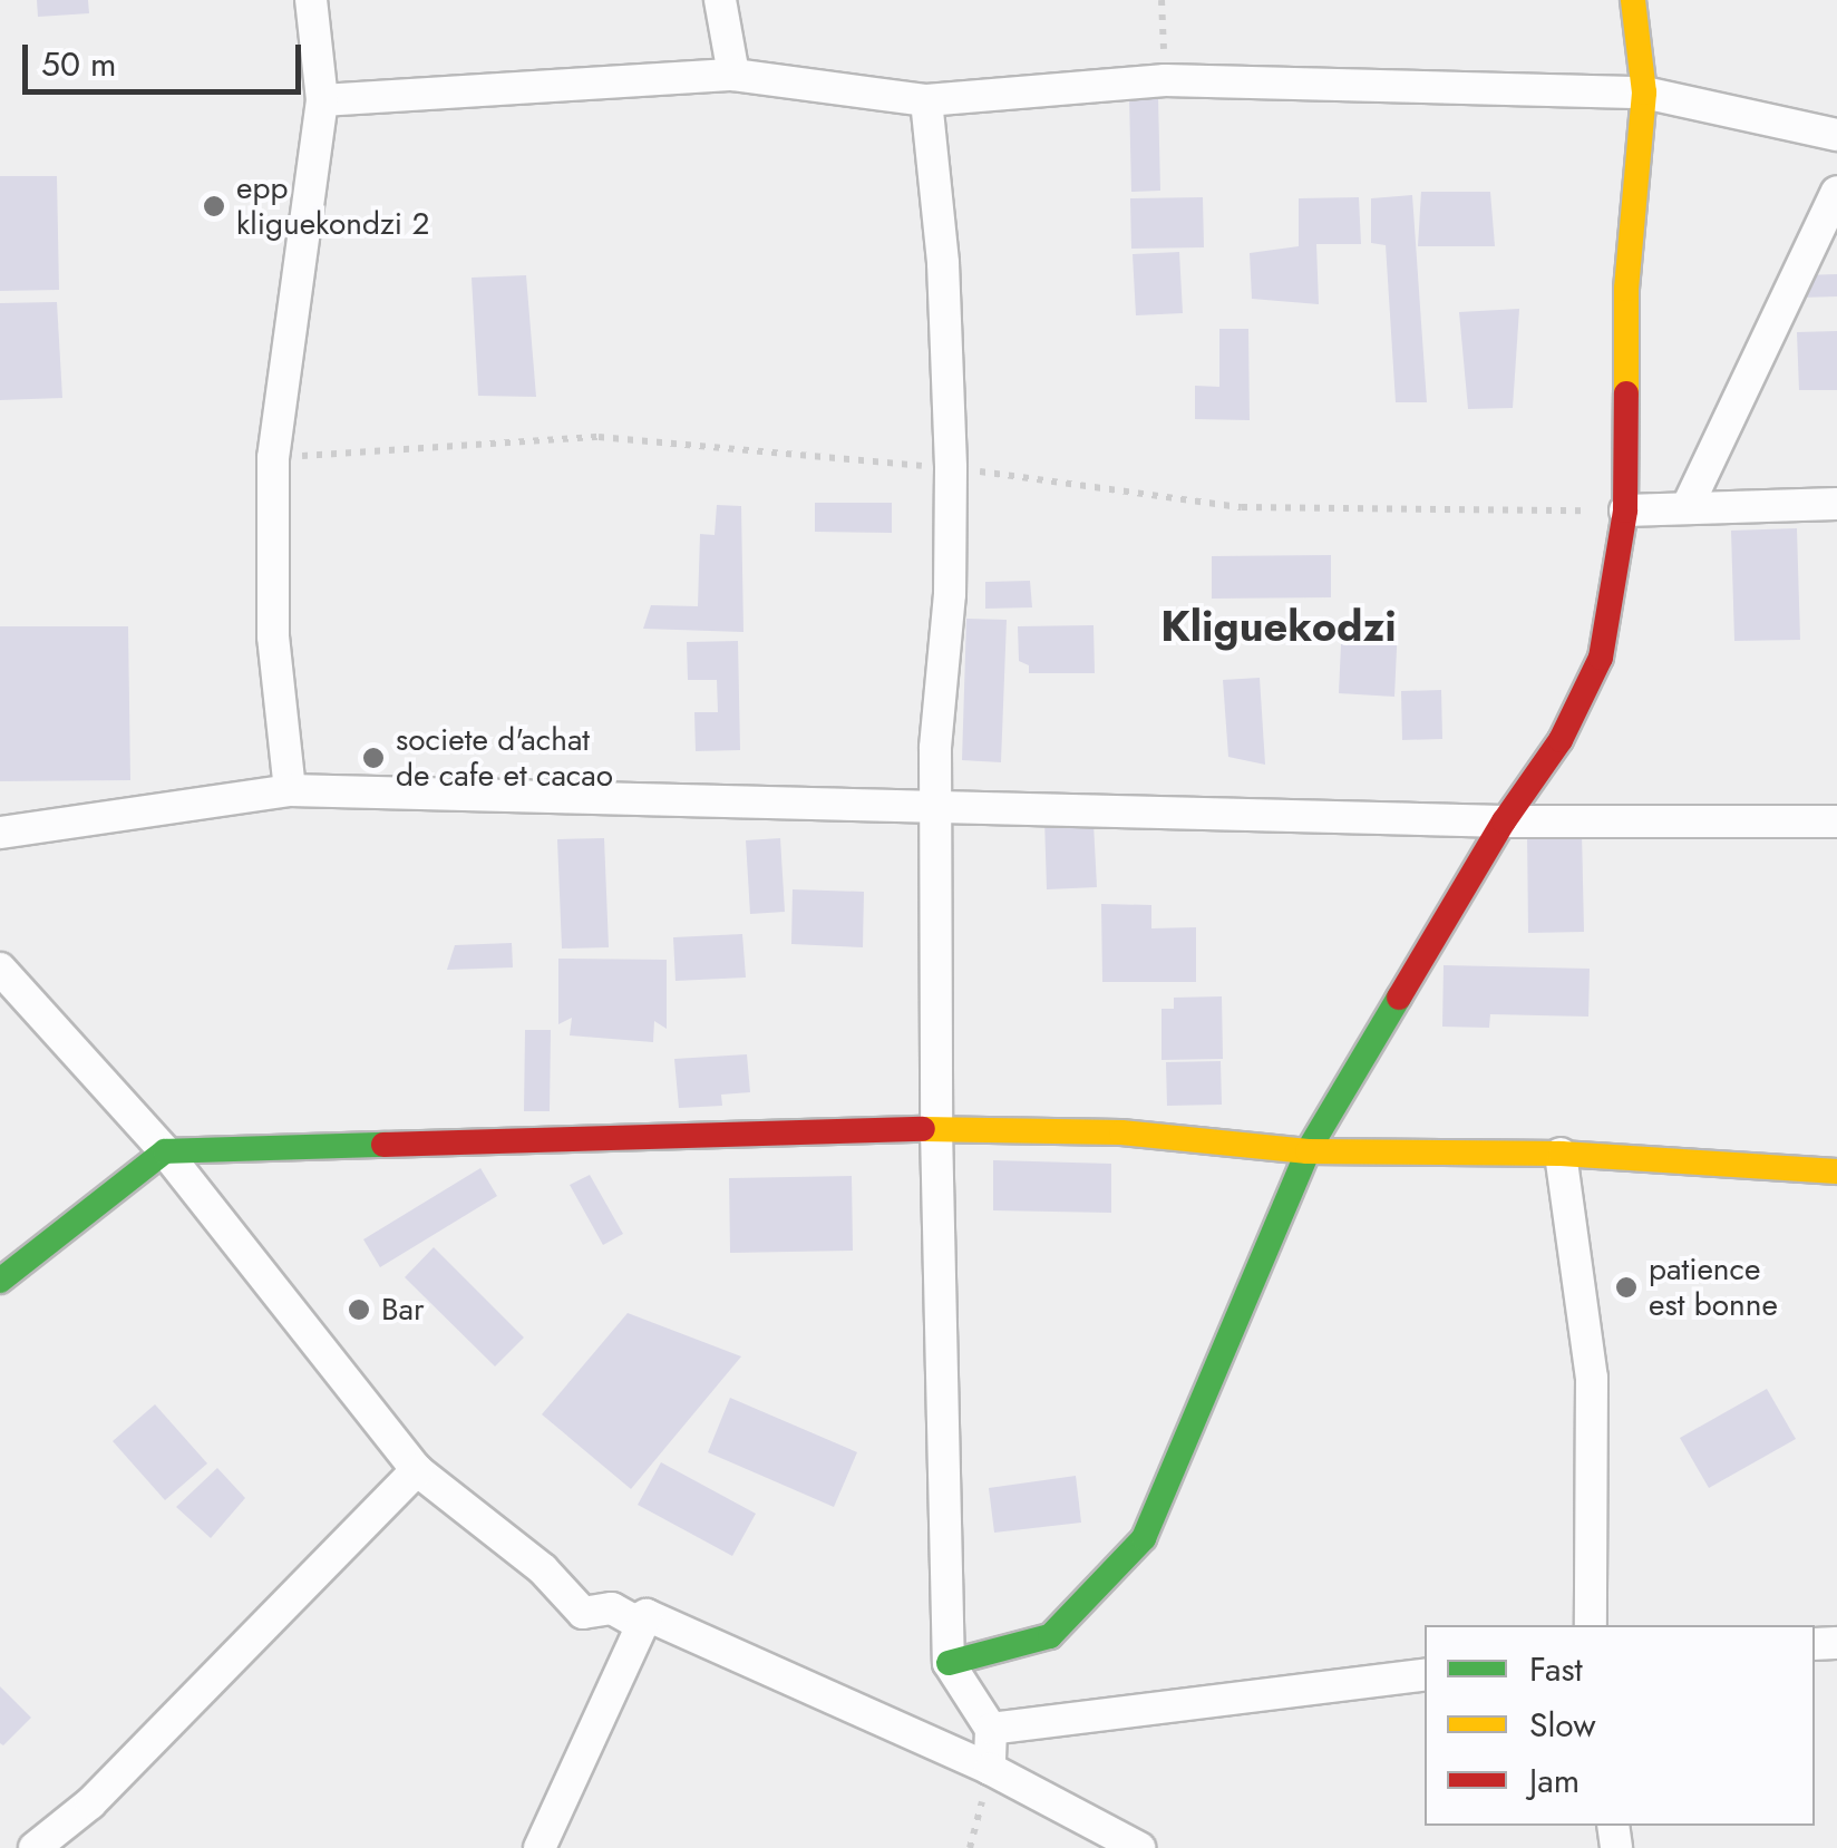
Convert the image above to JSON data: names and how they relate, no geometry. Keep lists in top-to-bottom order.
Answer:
{
  "districts": ["Kliguekodzi"],
  "places": [
    "epp kliguekondzi 2",
    "societe d'achat de cafe et cacao",
    "patience est bonne",
    "Bar"
  ],
  "legend": ["Fast", "Slow", "Jam"],
  "scale_bar": "50 m"
}
